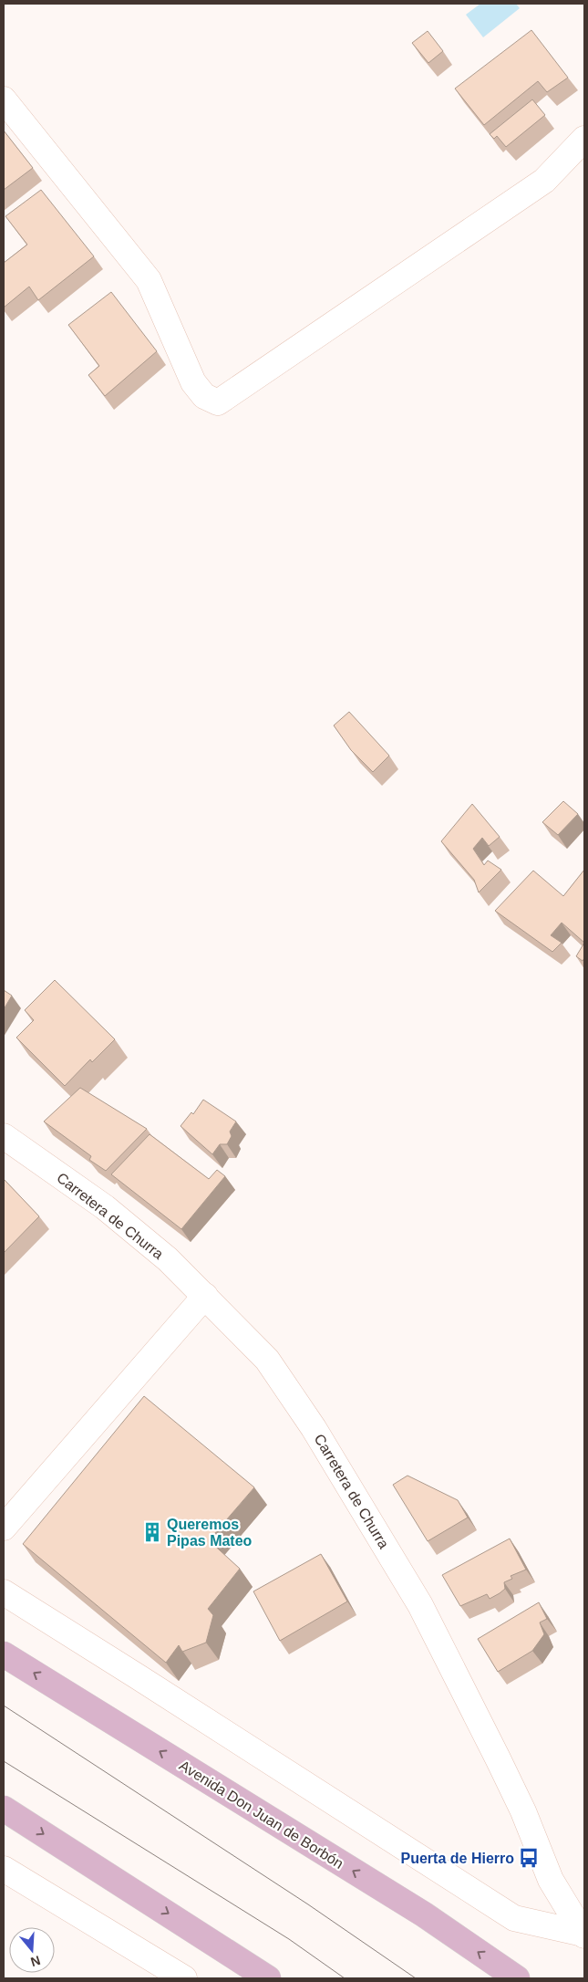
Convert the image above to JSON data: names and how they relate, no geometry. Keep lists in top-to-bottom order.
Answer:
{
  "streets": {
    "main road": ["Avenida Don Juan de Borbón"],
    "street": ["Carretera de Churra"]
  },
  "places": {
    "building": ["Queremos Pipas Mateo"],
    "bus stop": ["Puerta de Hierro"]
  },
  "north": "bottom"
}
